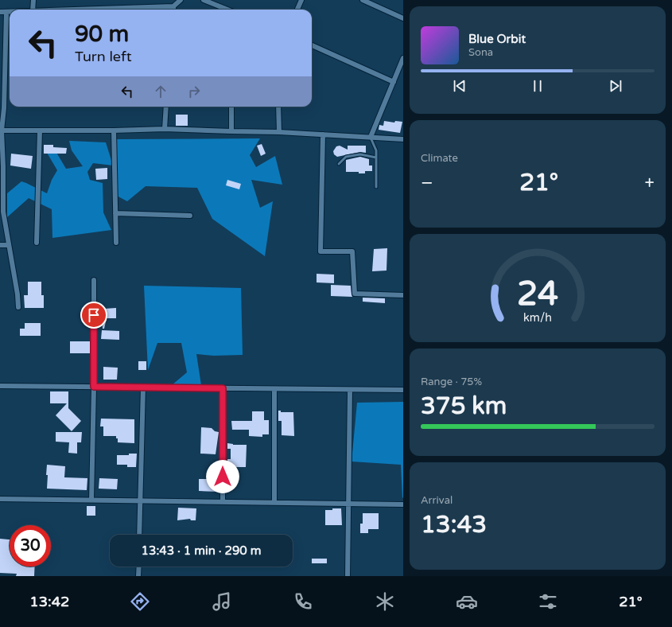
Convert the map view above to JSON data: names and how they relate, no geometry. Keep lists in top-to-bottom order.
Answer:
{
  "page": {
    "turn": ["90 m", "Turn left"],
    "song": ["Blue Orbit", "Sona"],
    "tile": [
      "Climate",
      ["Range · 75%", "375 km"],
      ["Arrival", "13:43"]
    ],
    "heat": ["−", "21°", "+"],
    "limit": "30",
    "trip": "13:43 · 1 min · 290 m",
    "tabs": ["13:42", "21°"],
    "gauge": ["24", "km/h"]
  }
}
